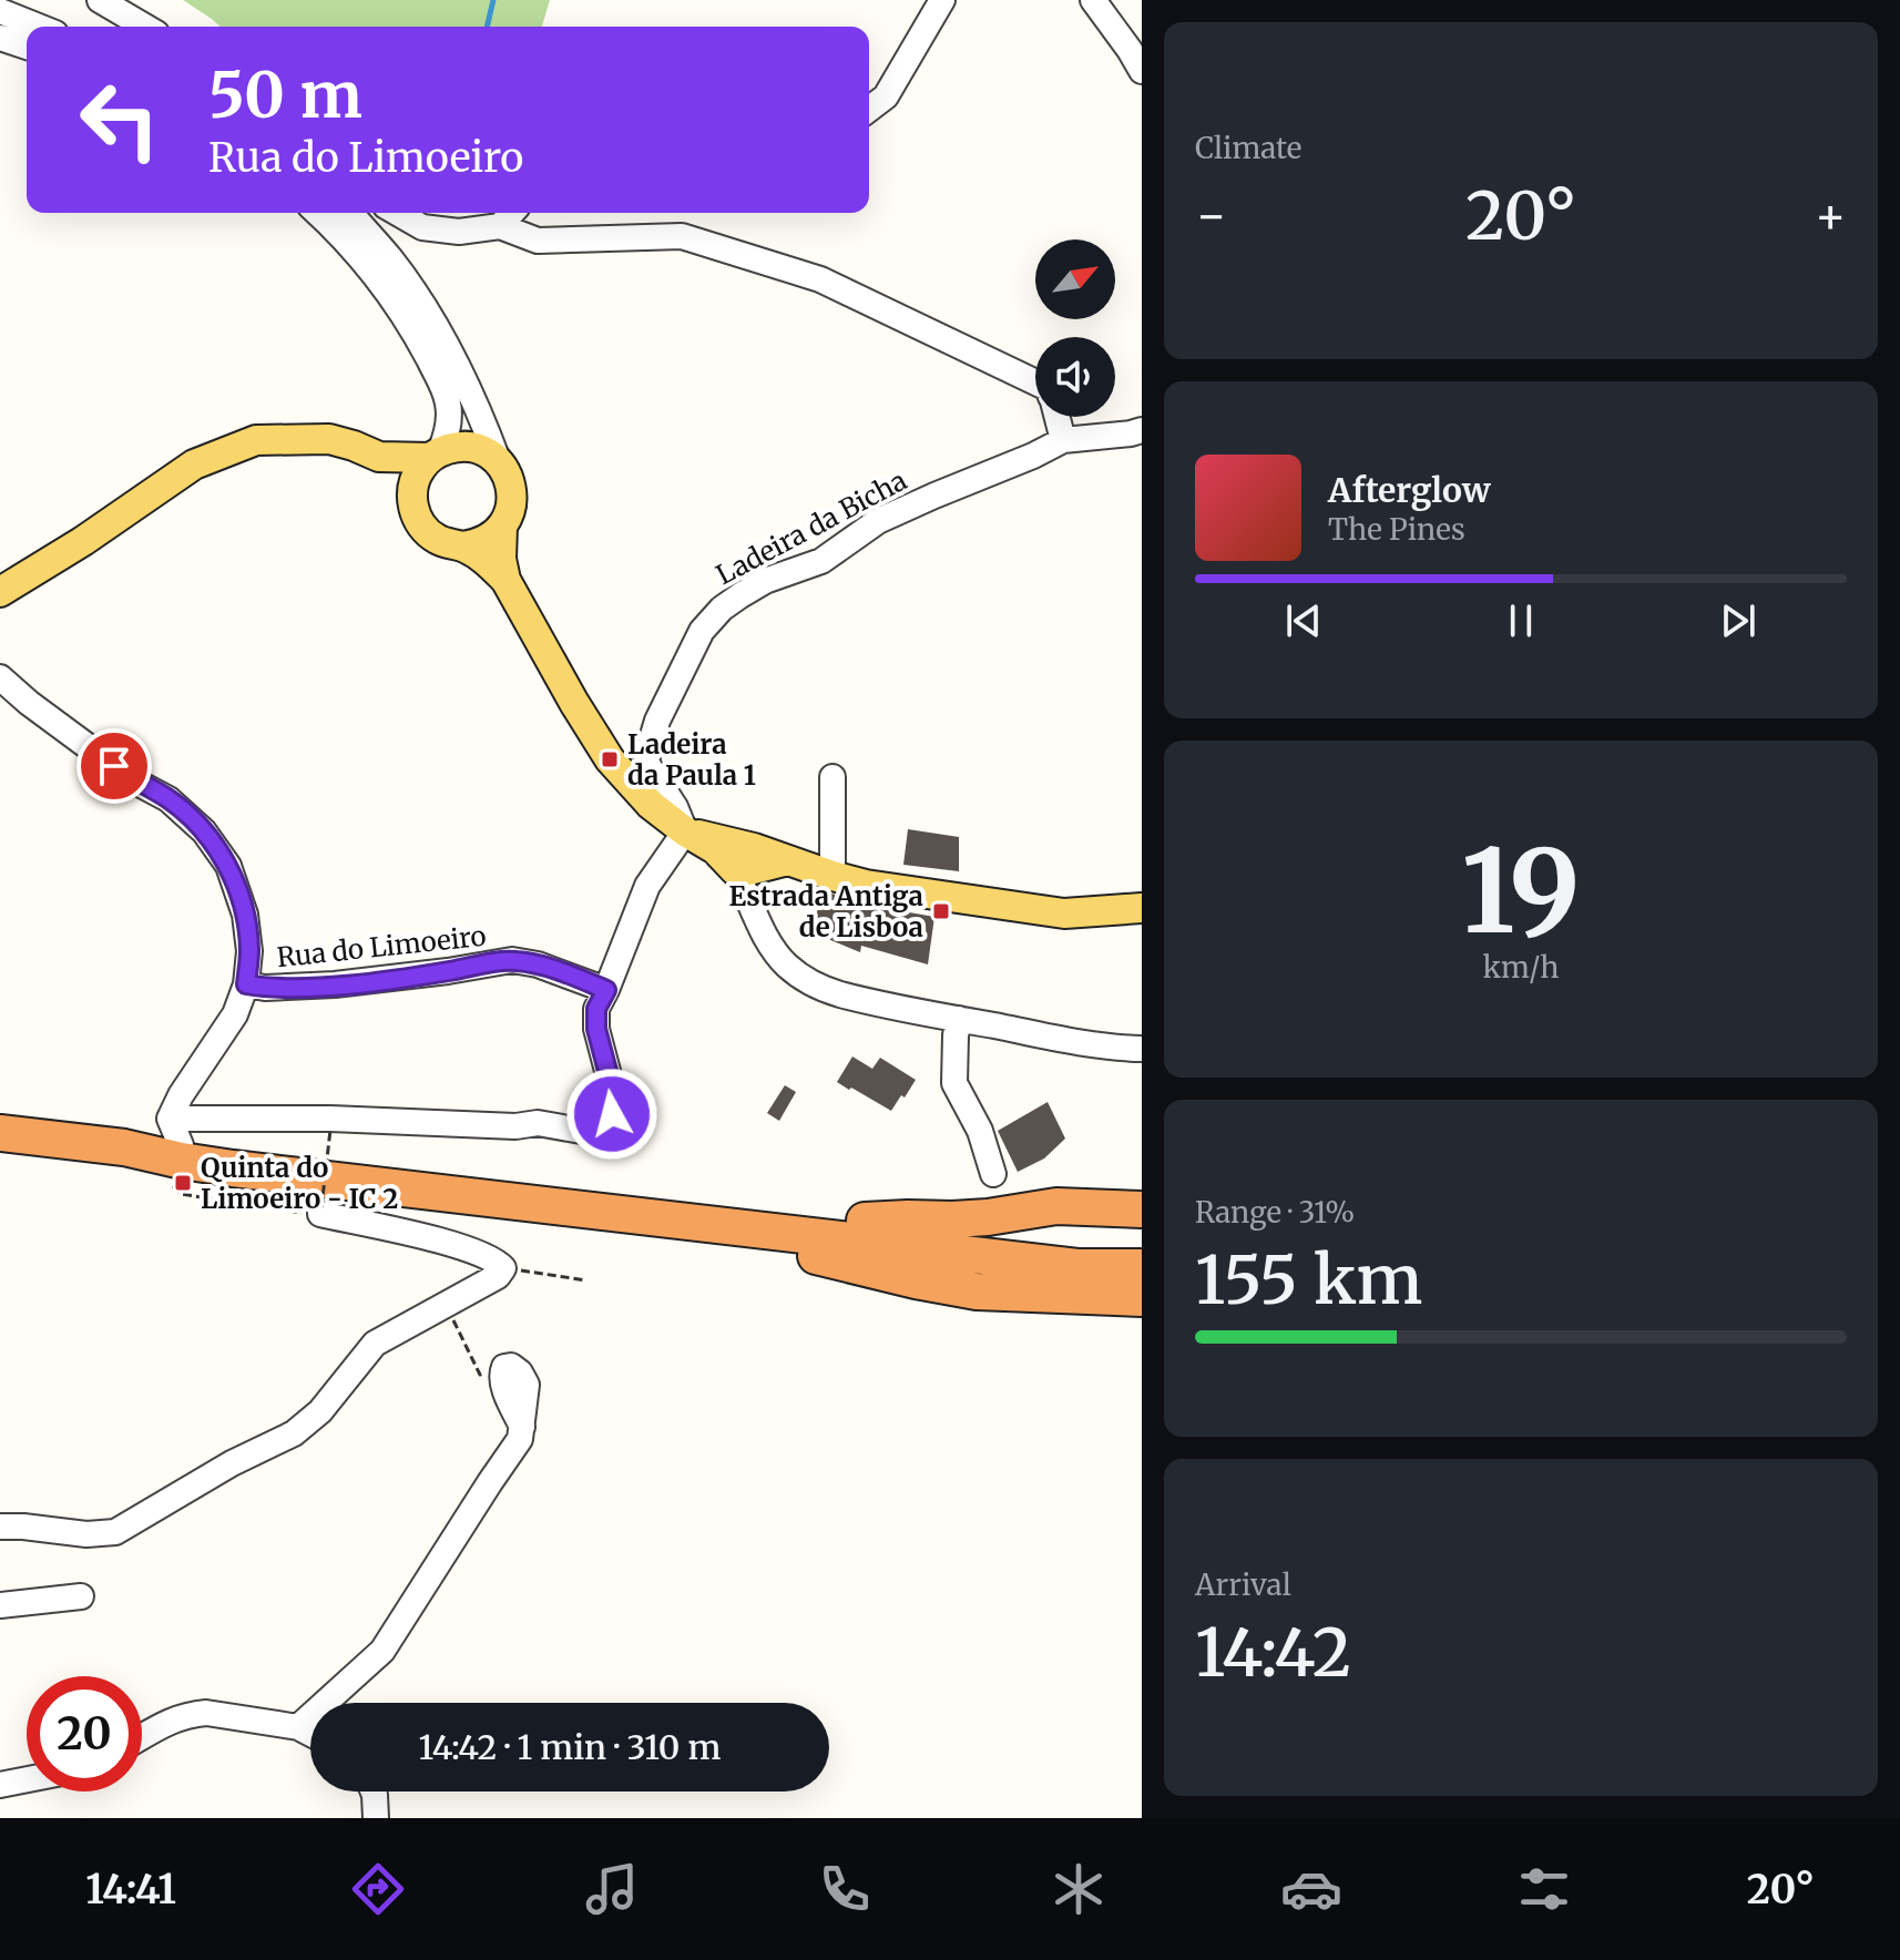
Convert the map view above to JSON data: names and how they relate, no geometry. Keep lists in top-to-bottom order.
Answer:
{
  "streets": {
    "street": ["Ladeira da Bicha", "Rua do Limoeiro"]
  },
  "places": {
    "transit": ["Ladeira da Paula 1", "Estrada Antiga de Lisboa", "Quinta do Limoeiro - IC 2"]
  },
  "north": "top right",
  "page": {
    "tile": [
      "Climate",
      ["19", "km/h"],
      ["Range · 31%", "155 km"],
      ["Arrival", "14:42"]
    ],
    "turn": ["50 m", "Rua do Limoeiro"],
    "heat": ["−", "20°", "+"],
    "song": ["Afterglow", "The Pines"],
    "limit": "20",
    "trip": "14:42 · 1 min · 310 m",
    "tabs": ["14:41", "20°"]
  }
}
